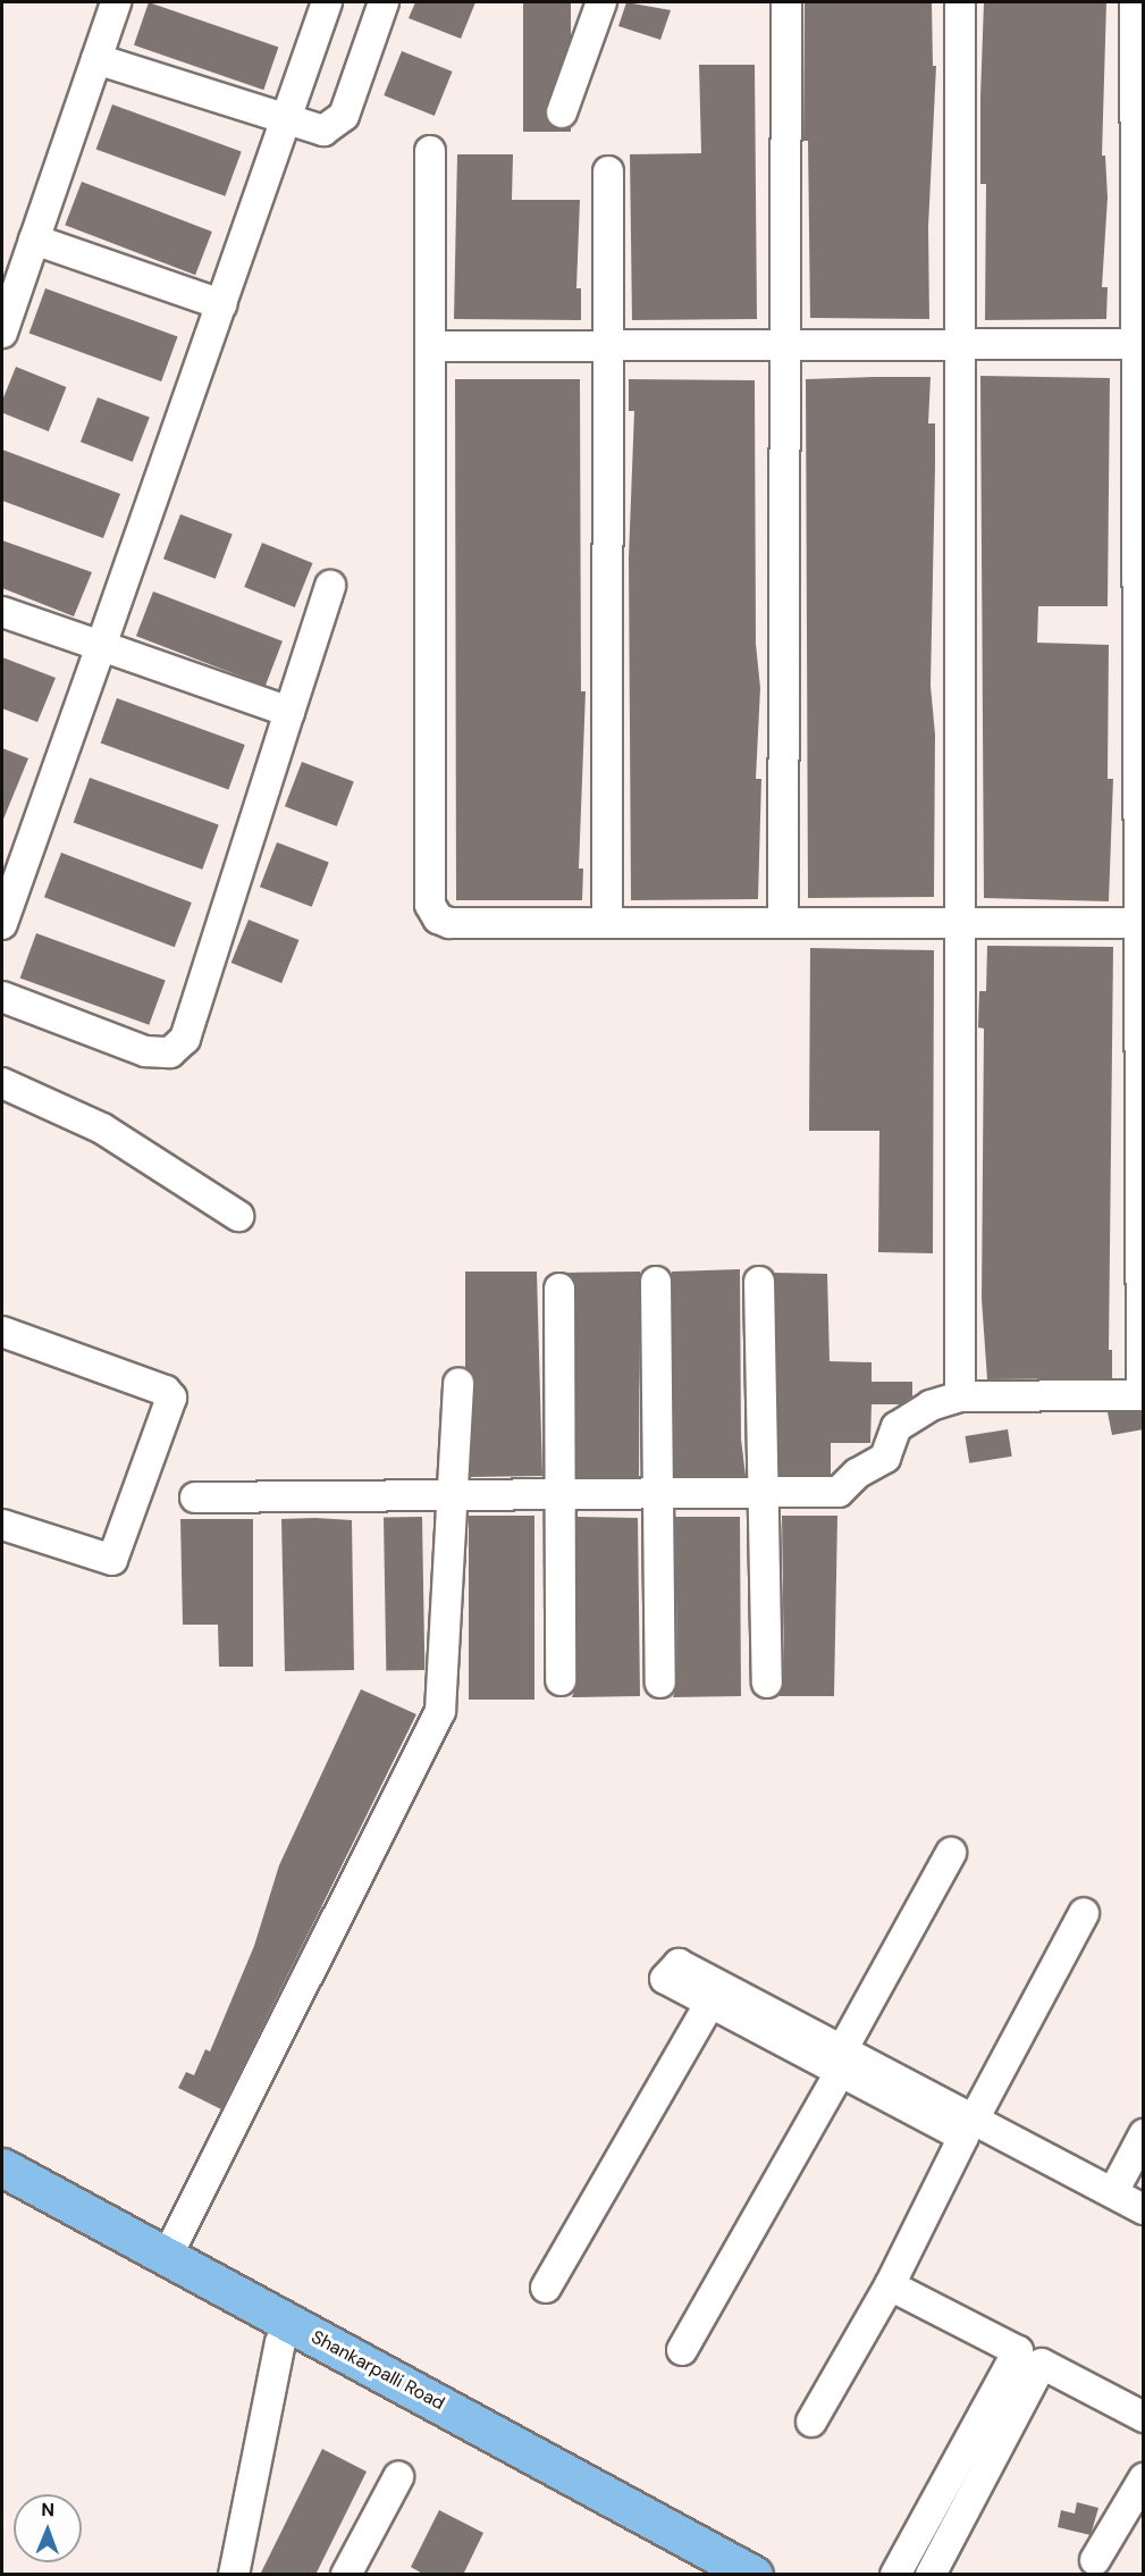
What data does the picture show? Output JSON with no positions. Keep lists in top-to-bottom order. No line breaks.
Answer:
{"streets":{"main road":["Shankarpalli Road"]},"north":"top"}
